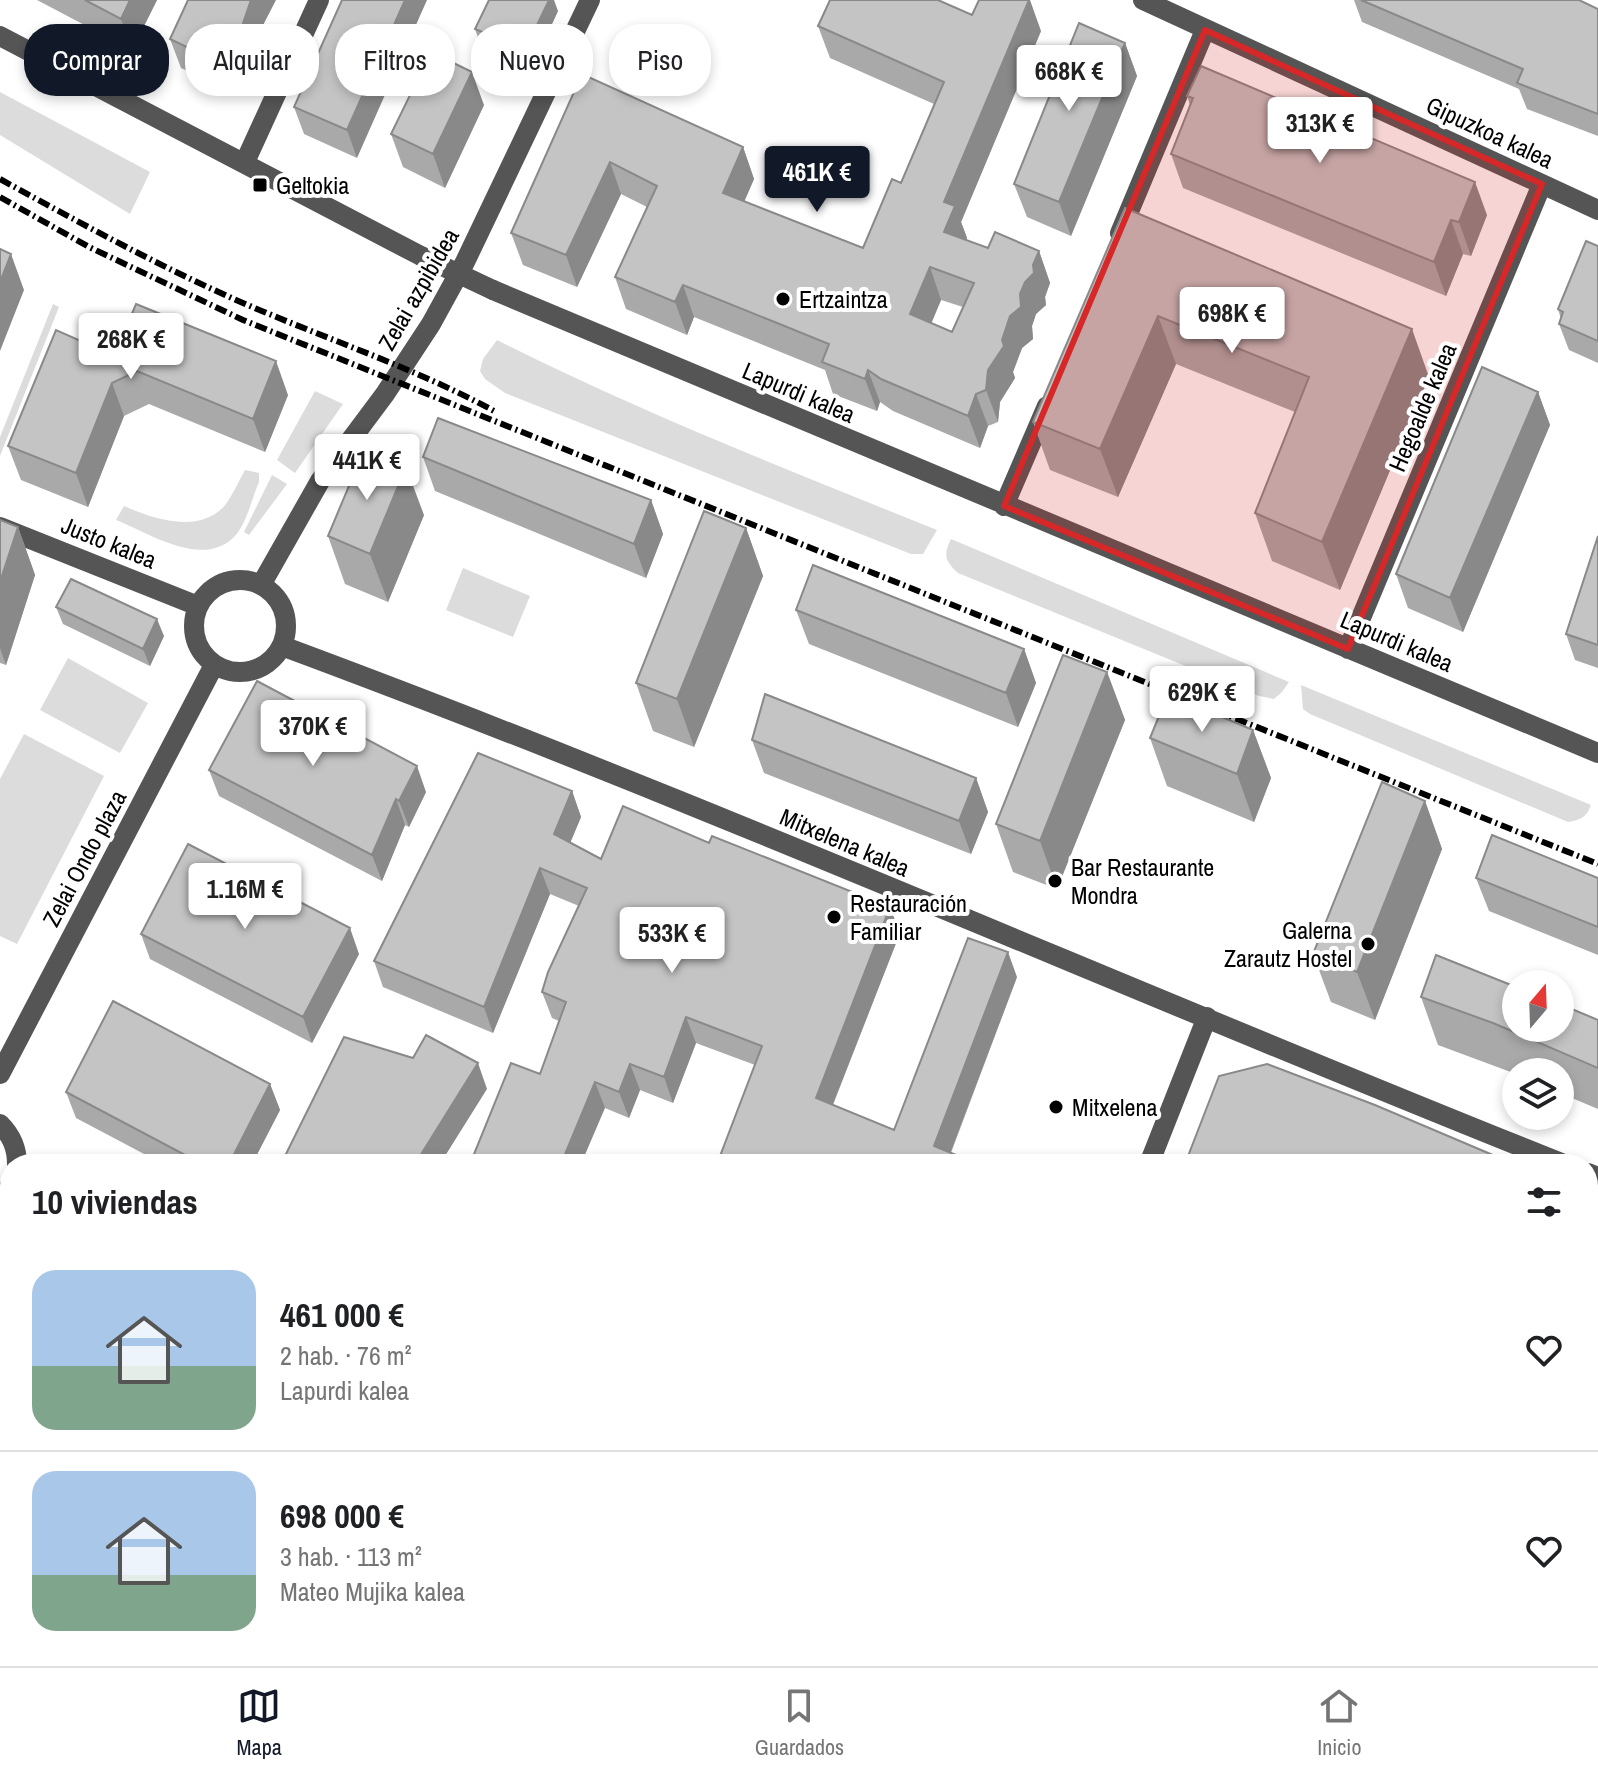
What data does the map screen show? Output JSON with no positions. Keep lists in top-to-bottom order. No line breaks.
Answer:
{"streets":{"street":["Gipuzkoa kalea","Zelai azpibidea","Lapurdi kalea","Hegoalde kalea","Justo kalea","Mitxelena kalea","Zelai Ondo plaza"]},"crossings":[["Gipuzkoa kalea","Hegoalde kalea"],["Zelai azpibidea","Justo kalea"],["Zelai azpibidea","Mitxelena kalea"],["Zelai azpibidea","Zelai Ondo plaza"],["Lapurdi kalea","Hegoalde kalea"],["Justo kalea","Mitxelena kalea"],["Justo kalea","Zelai Ondo plaza"],["Mitxelena kalea","Zelai Ondo plaza"]],"places":{"transit":["Geltokia"],"other":["Ertzaintza","Bar Restaurante Mondra","Restauración Familiar","Galerna Zarautz Hostel","Mitxelena"]},"north":"top","page":{"chip":["Comprar","Alquilar","Filtros","Nuevo","Piso"],"price":["668K €","313K €","461K €","698K €","268K €","441K €","629K €","370K €","1.16M €","533K €"],"heading":"10 viviendas","list":[{"name":"461 000 €","note":"2 hab. · 76 m² · Lapurdi kalea"},{"name":"698 000 €","note":"3 hab. · 113 m² · Mateo Mujika kalea"}],"tabs":["Mapa","Guardados","Inicio"]}}
